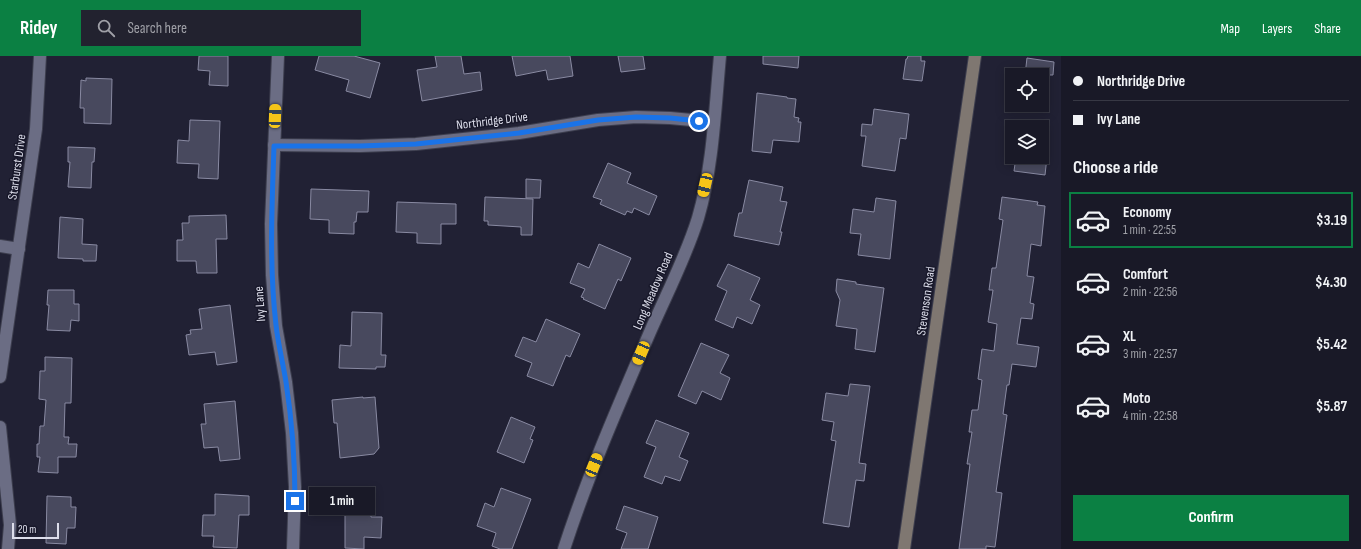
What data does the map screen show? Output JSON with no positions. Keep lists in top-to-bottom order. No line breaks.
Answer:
{"streets":{"main road":["Stevenson Road"],"street":["Northridge Drive","Starburst Drive","Long Meadow Road","Ivy Lane"]},"crossings":[["Northridge Drive","Long Meadow Road"],["Northridge Drive","Ivy Lane"]],"scale_bar":"20 m","page":{"header":"Ridey","search":"Search here","nav":["Map","Layers","Share"],"banner":["Northridge Drive","Ivy Lane"],"heading":"Choose a ride","list":[{"name":"Economy","note":"1 min · 22:55","value":"$3.19"},{"name":"Comfort","note":"2 min · 22:56","value":"$4.30"},{"name":"XL","note":"3 min · 22:57","value":"$5.42"},{"name":"Moto","note":"4 min · 22:58","value":"$5.87"}],"bubble":"1 min","buttons":"Confirm","scale":"20 m"}}
